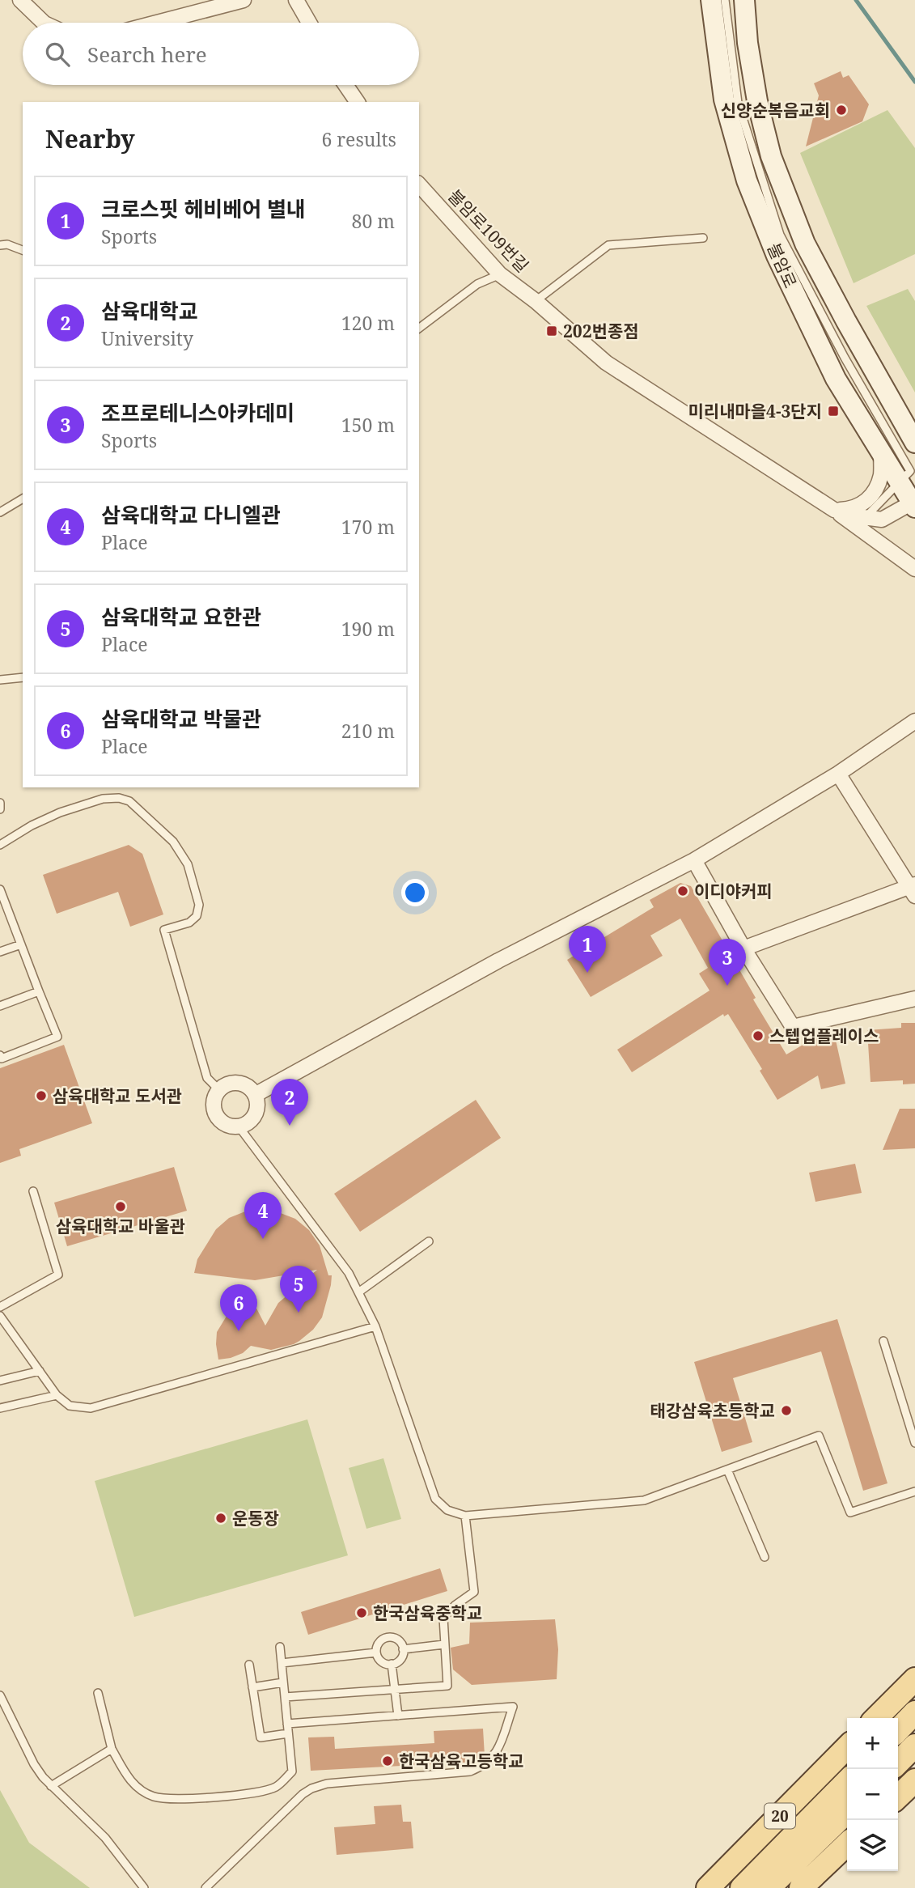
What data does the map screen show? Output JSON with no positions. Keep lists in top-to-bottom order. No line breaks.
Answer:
{"streets":{"main road":["20"],"street":["불암로109번길","불암로"]},"places":{"other":["신양순복음교회","이디야커피","스텝업플레이스","삼육대학교 도서관","삼육대학교 바울관","태강삼육초등학교","운동장","한국삼육중학교","한국삼육고등학교"],"transit":["202번종점","미리내마을4-3단지"]},"page":{"search":"Search here","heading":["Nearby","6 results"],"list":[{"mark":"1","name":"크로스핏 헤비베어 별내","note":"Sports","value":"80 m"},{"mark":"2","name":"삼육대학교","note":"University","value":"120 m"},{"mark":"3","name":"조프로테니스아카데미","note":"Sports","value":"150 m"},{"mark":"4","name":"삼육대학교 다니엘관","note":"Place","value":"170 m"},{"mark":"5","name":"삼육대학교 요한관","note":"Place","value":"190 m"},{"mark":"6","name":"삼육대학교 박물관","note":"Place","value":"210 m"}],"pins":["1","3","2","4","5","6"],"map_buttons":["+","−"]}}
